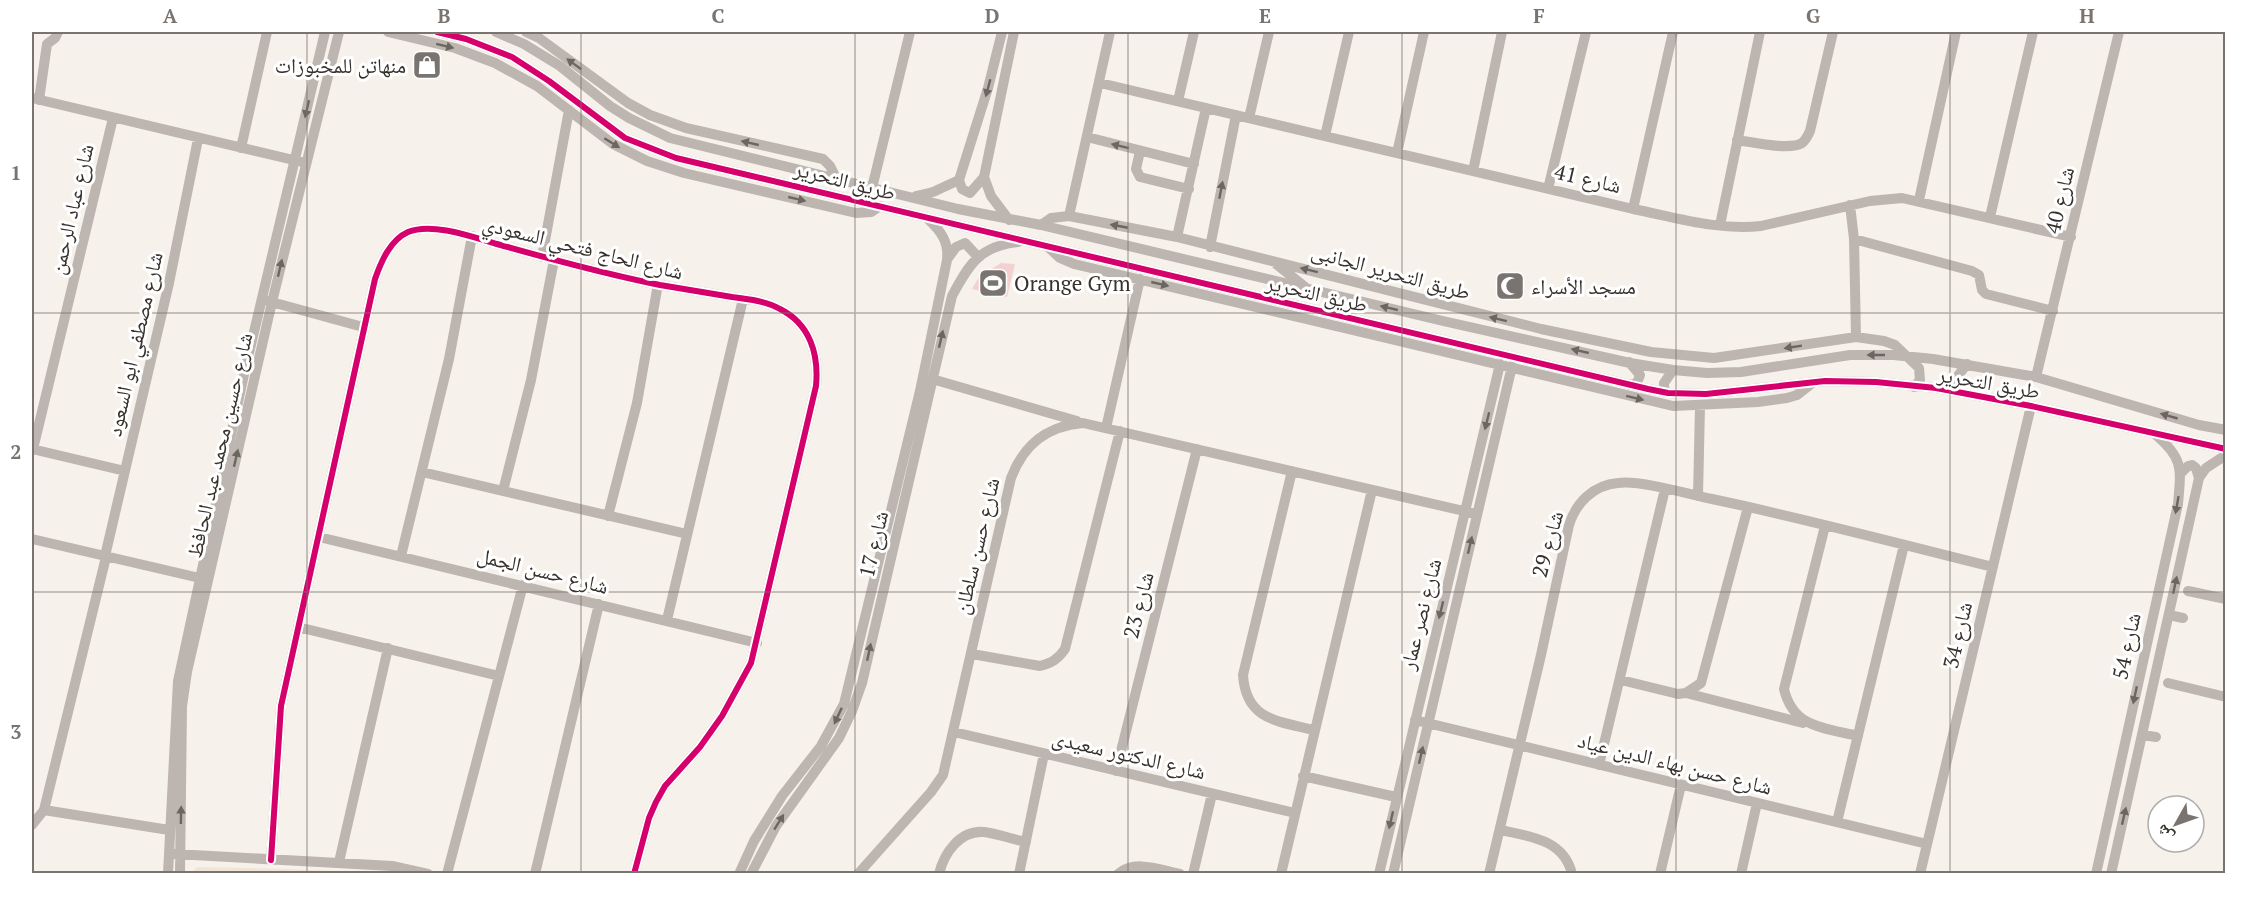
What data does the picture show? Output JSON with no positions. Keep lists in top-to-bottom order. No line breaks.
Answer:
{"streets":{"street":["شارع 41","طريق التحرير","شارع 40","شارع عباد الرحمن","شارع الحاج فتحي السعودي","طريق التحرير الجانبى","شارع مصطفي ابو السعود","شارع حسين محمد عبد الحافظ","شارع 17","شارع 29","شارع حسن سلطان","شارع حسن الجمل","شارع 23","شارع نصر عمار","شارع 34","شارع 54","شارع الدكتور سعيدى","شارع حسن بهاء الدين عياد"]},"crossings":[["شارع 41","شارع 40"],["طريق التحرير","شارع 40"],["طريق التحرير","طريق التحرير الجانبى"],["طريق التحرير","شارع 17"],["طريق التحرير","شارع 34"],["شارع الحاج فتحي السعودي","شارع حسن الجمل"],["شارع 29","شارع 34"],["شارع 29","شارع حسن بهاء الدين عياد"],["شارع حسن سلطان","شارع 23"],["شارع حسن سلطان","شارع نصر عمار"],["شارع حسن سلطان","شارع الدكتور سعيدى"],["شارع 23","شارع الدكتور سعيدى"],["شارع نصر عمار","شارع حسن بهاء الدين عياد"],["شارع 34","شارع حسن بهاء الدين عياد"]],"places":{"shop":["منهاتن للمخبوزات"],"sports":["Orange Gym"],"mosque":["مسجد الأسراء"]},"north":"bottom left","grid":{"columns":["A","B","C","D","E","F","G","H"],"rows":["1","2","3"]}}
